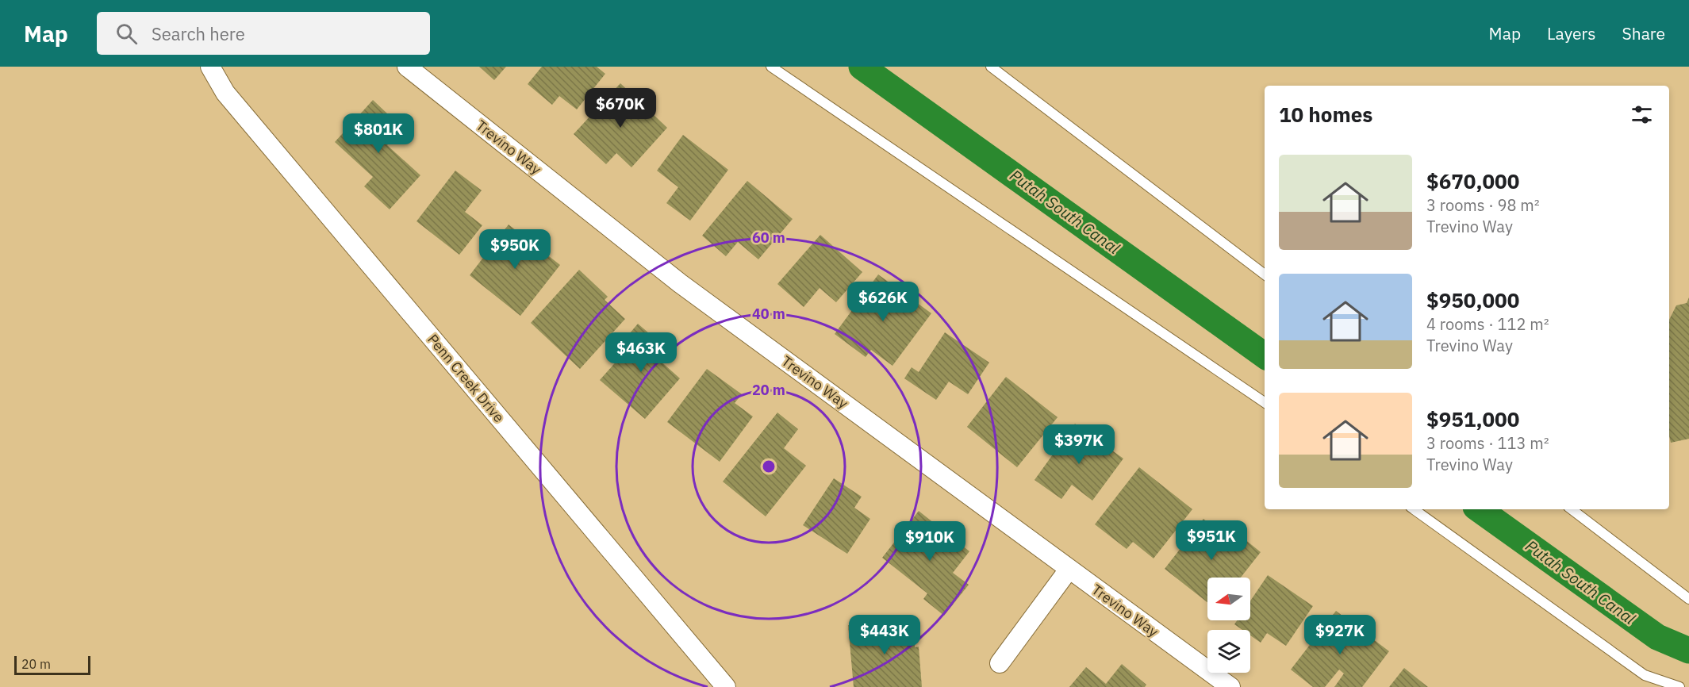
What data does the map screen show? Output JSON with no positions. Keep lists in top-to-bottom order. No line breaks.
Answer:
{"streets":{"street":["Trevino Way","Penn Creek Drive"]},"water":["Putah South Canal"],"scale_bar":"20 m","north":"left","page":{"header":"Map","search":"Search here","nav":["Map","Layers","Share"],"heading":"10 homes","price":["$670K","$801K","$950K","$626K","$463K","$397K","$951K","$910K","$443K","$927K"],"list":[{"name":"$670,000","note":"3 rooms · 98 m² · Trevino Way"},{"name":"$950,000","note":"4 rooms · 112 m² · Trevino Way"},{"name":"$951,000","note":"3 rooms · 113 m² · Trevino Way"}],"scale":"20 m"},"rings":["60 m","40 m","20 m"]}
